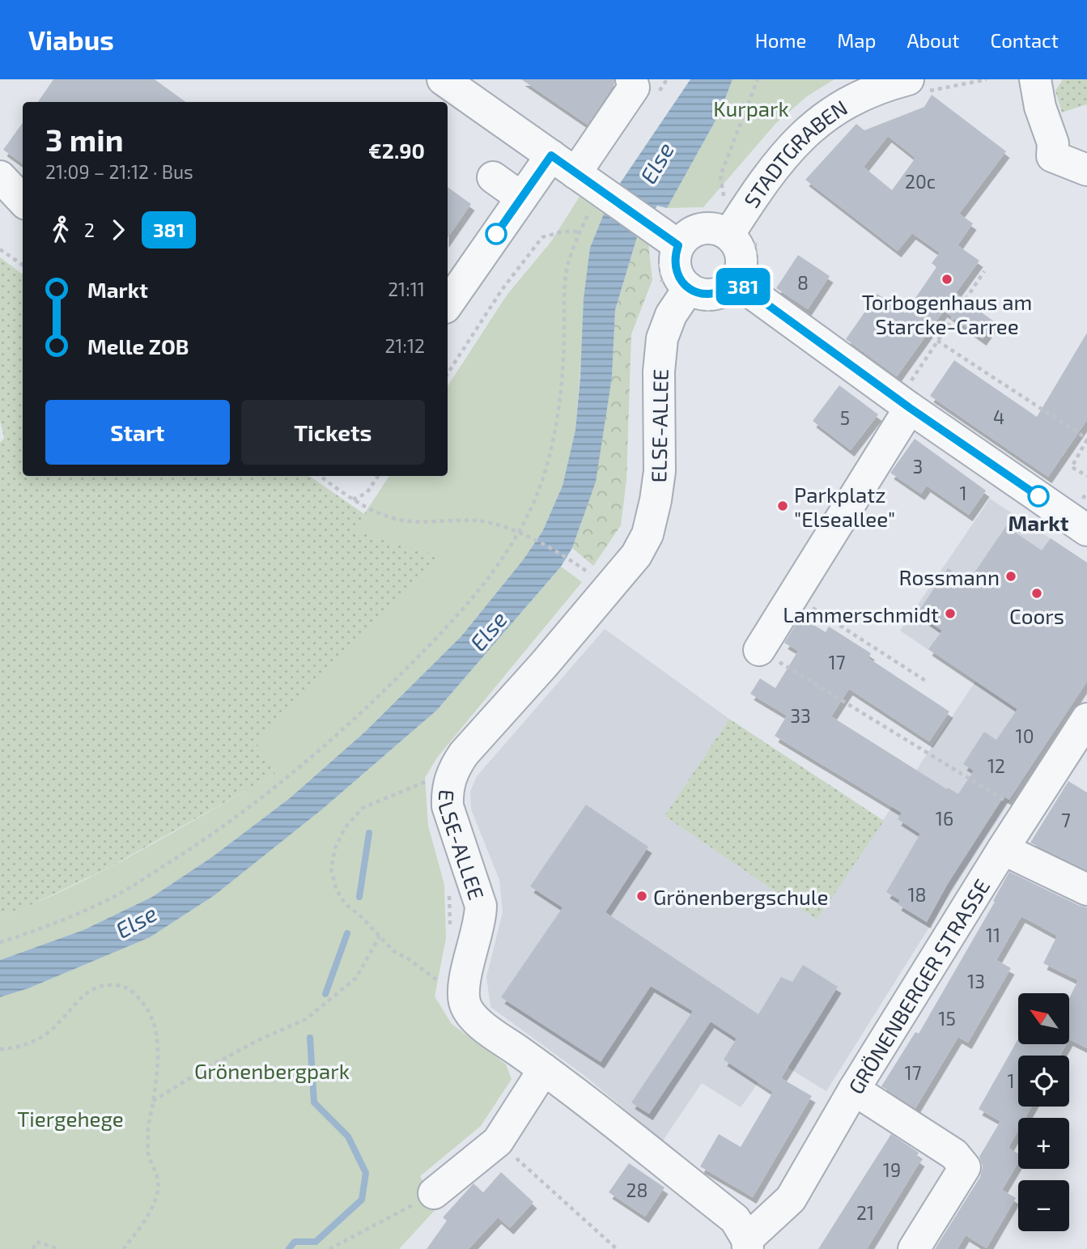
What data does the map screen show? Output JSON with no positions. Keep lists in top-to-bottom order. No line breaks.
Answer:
{"streets":{"street":["STADTGRABEN","ELSE-ALLEE","GRÖNENBERGER STRASSE"]},"crossings":[["ELSE-ALLEE","GRÖNENBERGER STRASSE"]],"water":["Else"],"parks":["Kurpark","Grönenbergpark","Tiergehege"],"places":["Torbogenhaus am Starcke-Carree","Markt","Parkplatz \"Elseallee\"","Rossmann","Coors","Lammerschmidt","Grönenbergschule"],"lines":["bus line 381"],"house_numbers":["20c","8","4","5","3","1","17","33","10","12","16","7","18","11","13","15","17","1","19","28","21"],"north":"top left","page":{"header":"Viabus","nav":["Home","Map","About","Contact"],"on_map":"381","heading":["3 min","21:09 – 21:12 · Bus","€2.90"],"legs":["2","381"],"list":[{"name":"Markt","value":"21:11"},{"name":"Melle ZOB","value":"21:12"}],"buttons":["Start","Tickets"],"map_buttons":["+","−"]}}
